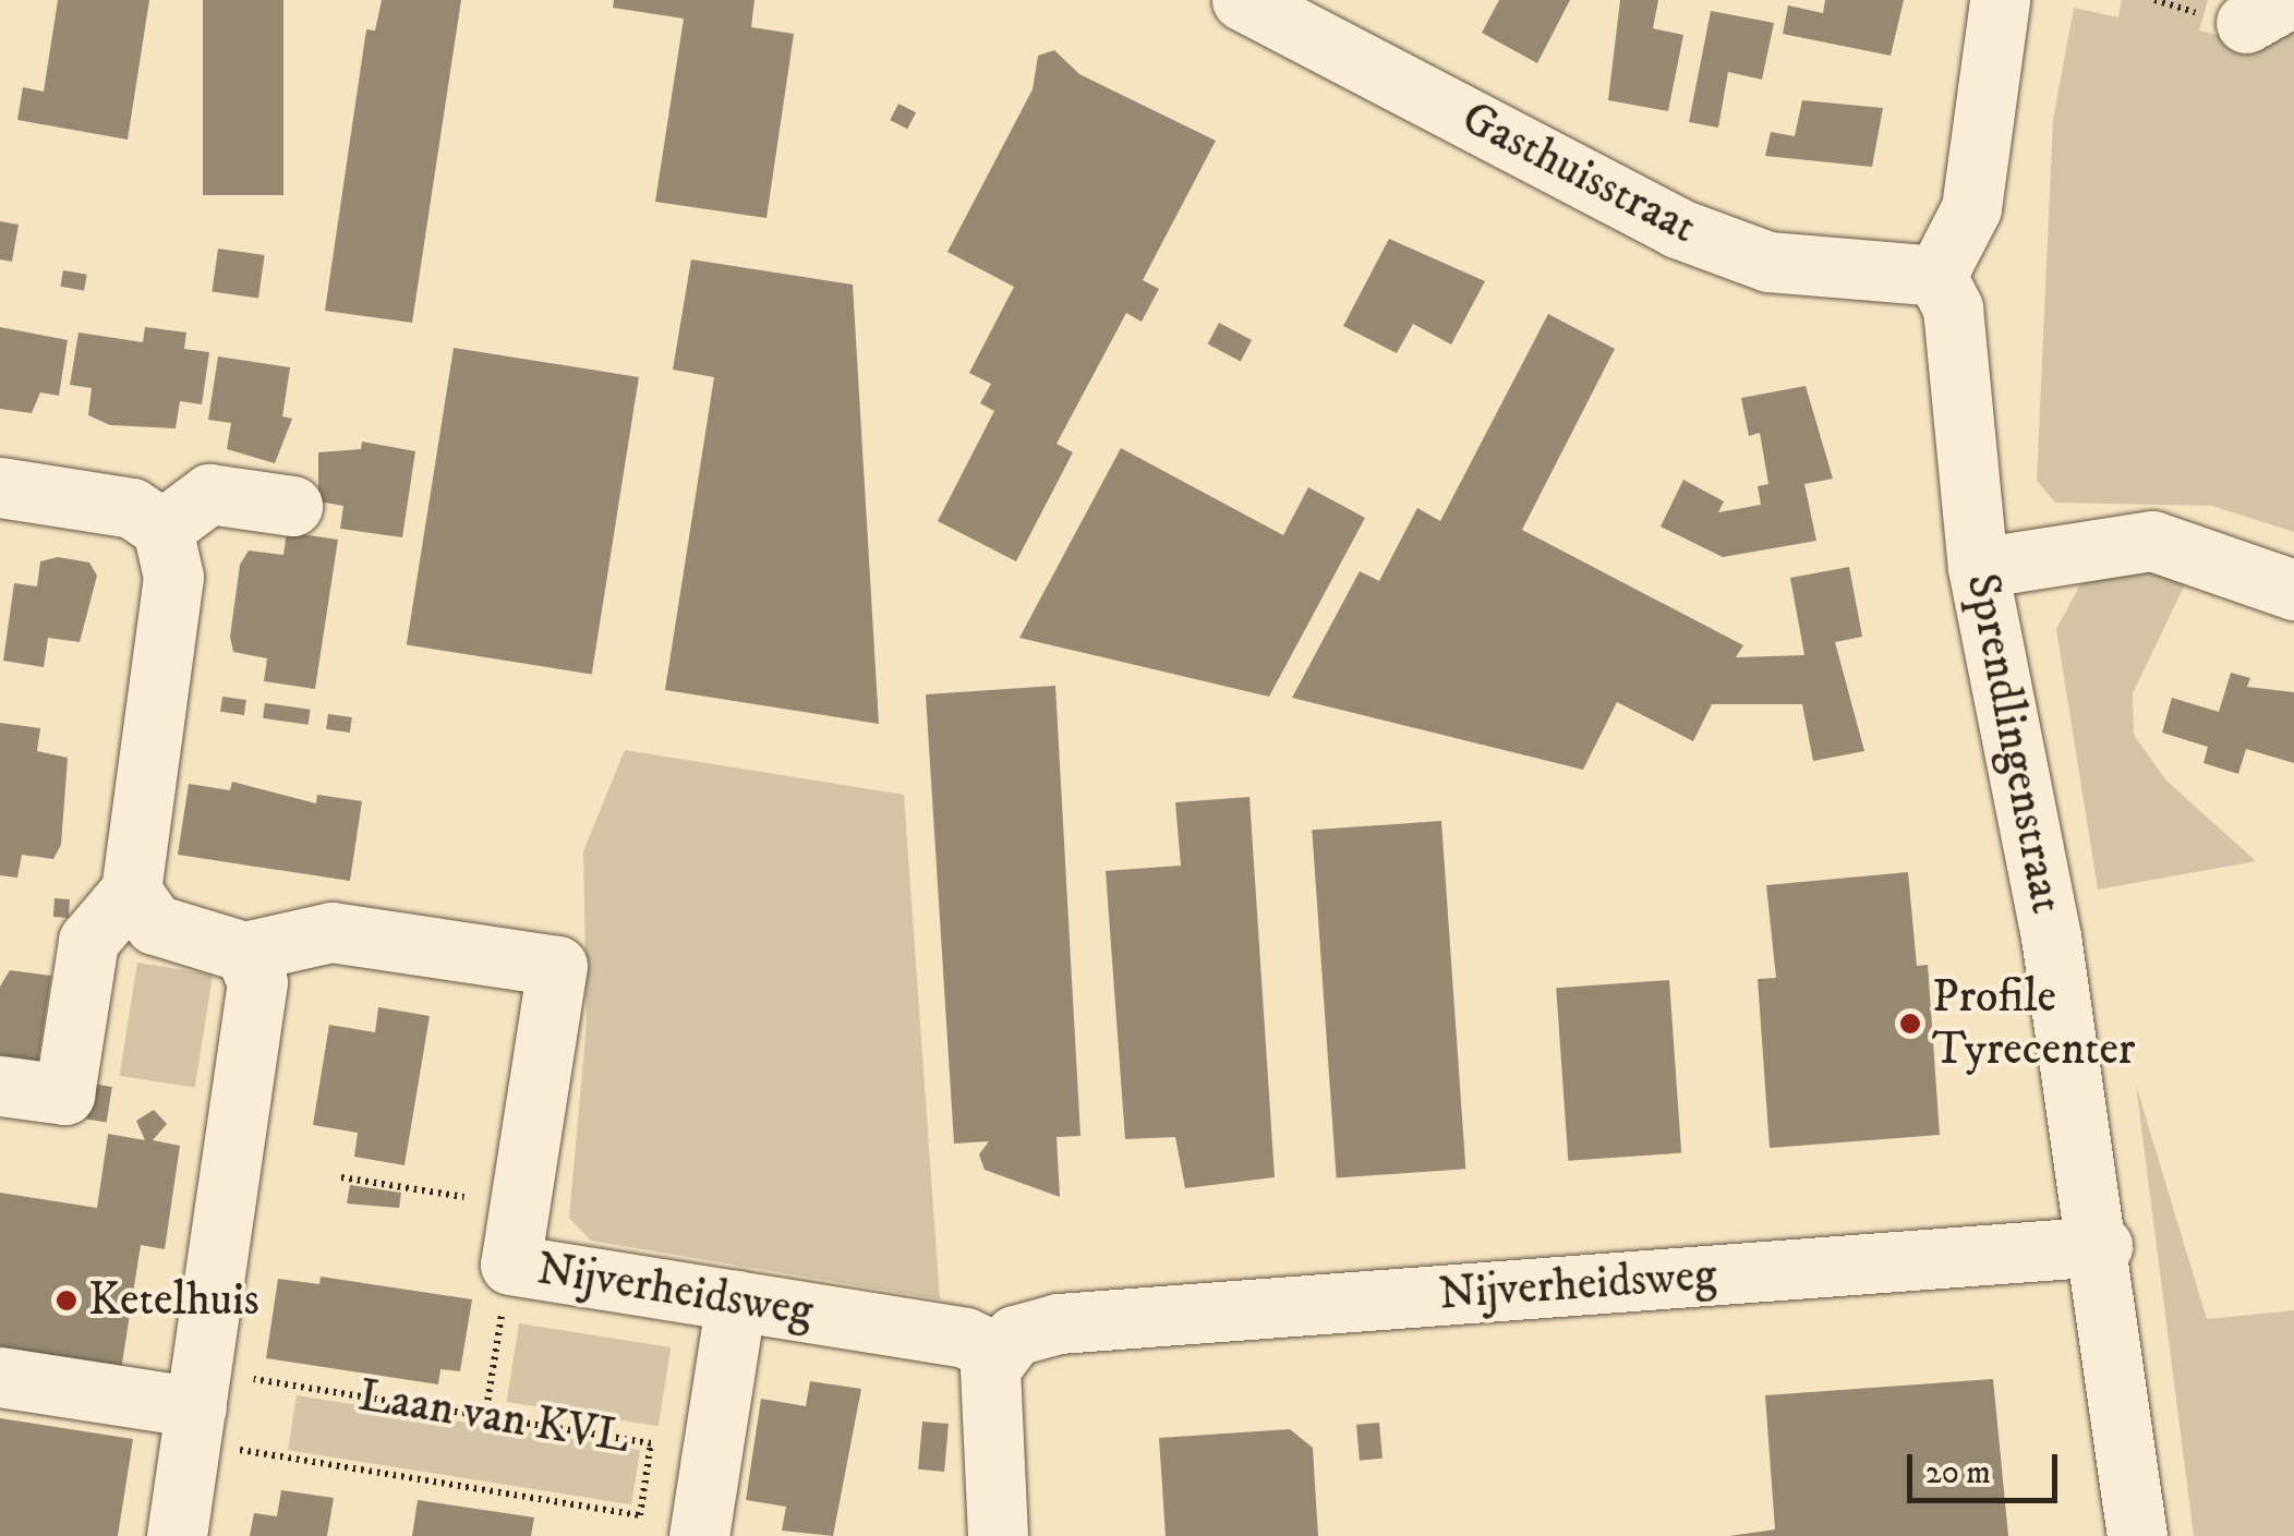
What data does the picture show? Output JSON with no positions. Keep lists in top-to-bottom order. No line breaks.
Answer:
{"streets":{"street":["Gasthuisstraat","Sprendlingenstraat","Nijverheidsweg"],"path":["Laan van KVL"]},"crossings":[["Gasthuisstraat","Sprendlingenstraat"],["Sprendlingenstraat","Nijverheidsweg"]],"places":["Profile Tyrecenter","Ketelhuis"],"scale_bar":"20 m"}
